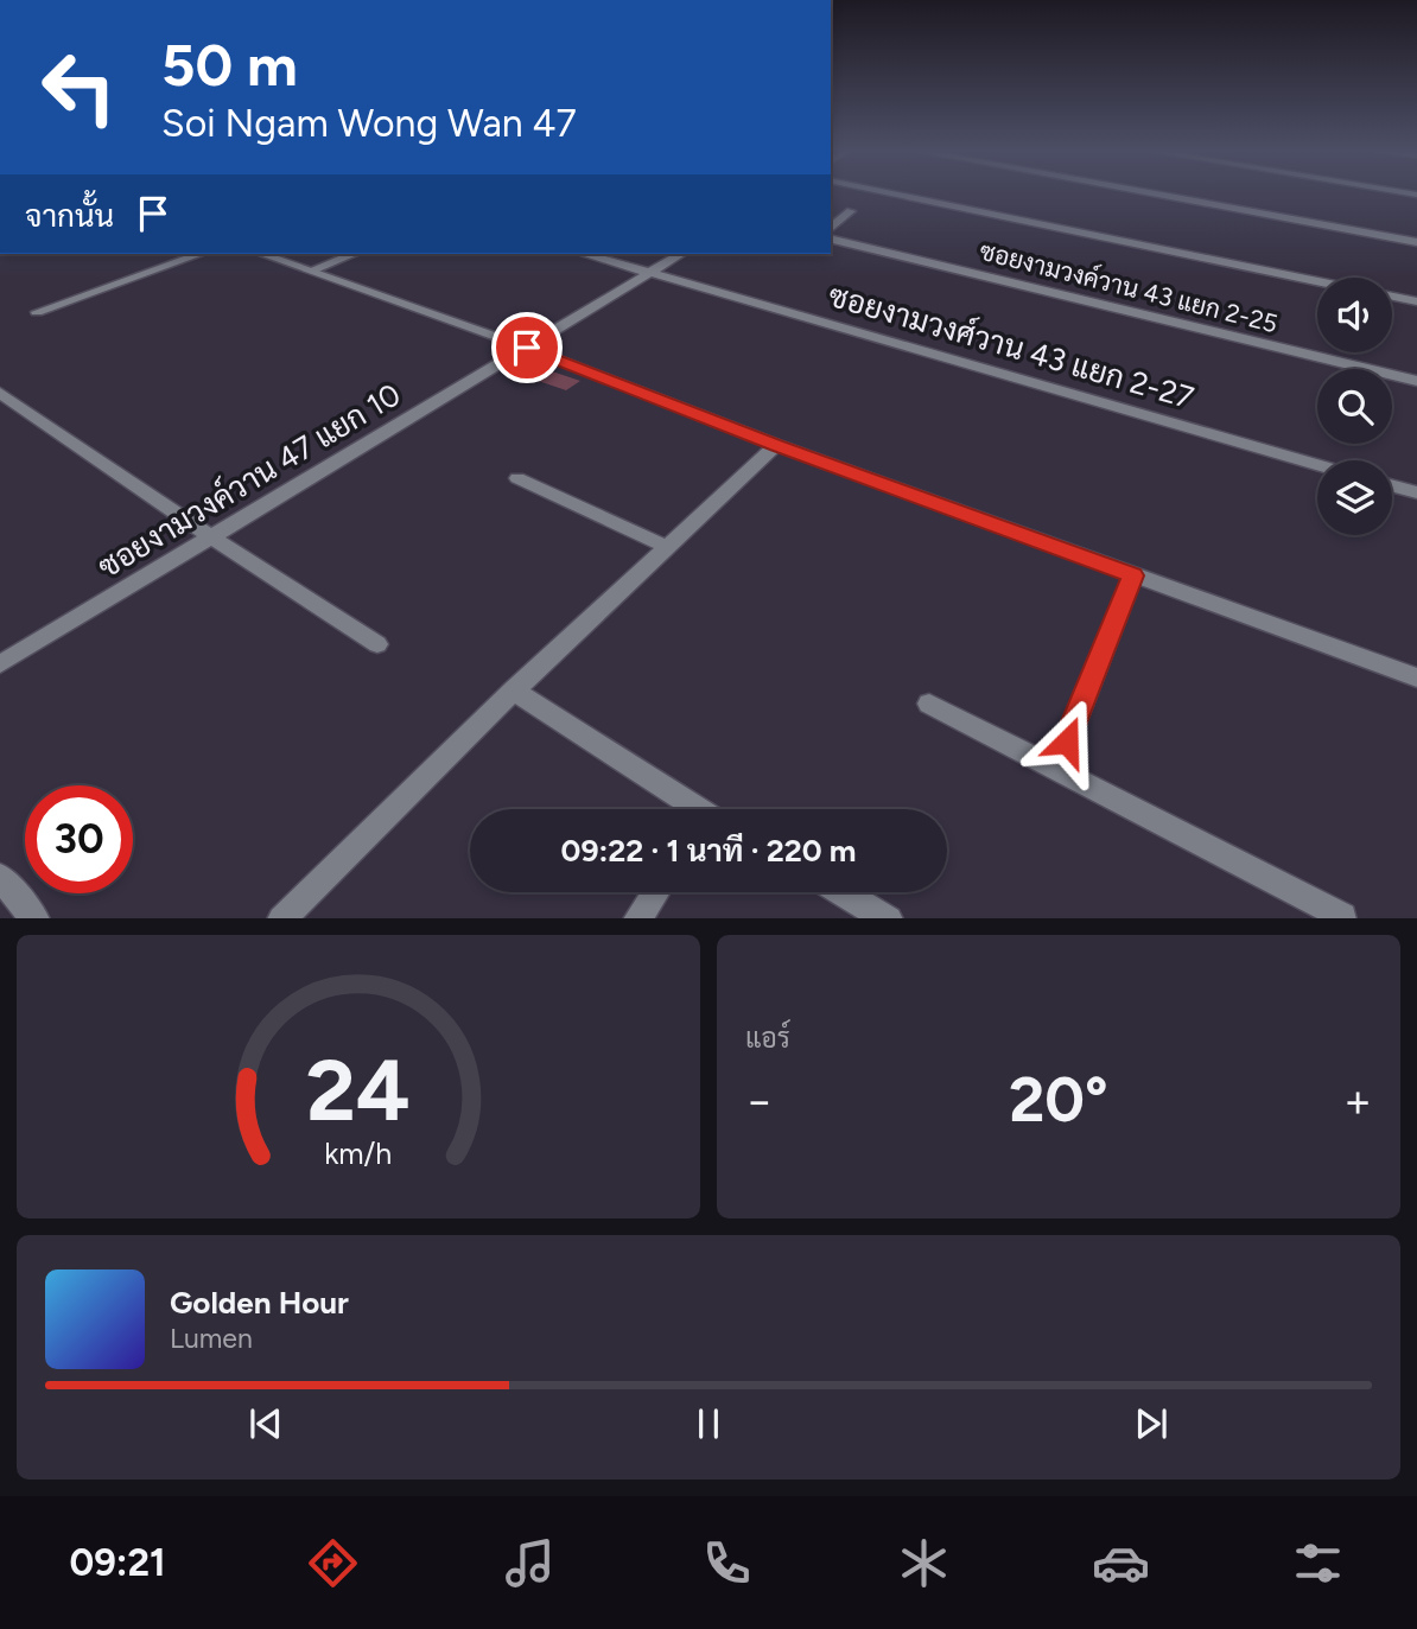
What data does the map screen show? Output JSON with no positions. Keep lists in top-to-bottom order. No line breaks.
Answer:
{"streets":{"street":["ซอยงามวงค์วาน 43 แยก 2-25","ซอยงามวงศ์วาน 43 แยก 2-27","ซอยงามวงค์วาน 47 แยก 10"]},"crossings":[["ซอยงามวงศ์วาน 43 แยก 2-27","ซอยงามวงค์วาน 47 แยก 10"]],"page":{"turn":["50 m","Soi Ngam Wong Wan 47"],"then":"จากนั้น","limit":"30","trip":"09:22 · 1 นาที · 220 m","tile":"แอร์","heat":["−","20°","+"],"song":["Golden Hour","Lumen"],"tabs":"09:21","gauge":["24","km/h"]}}
